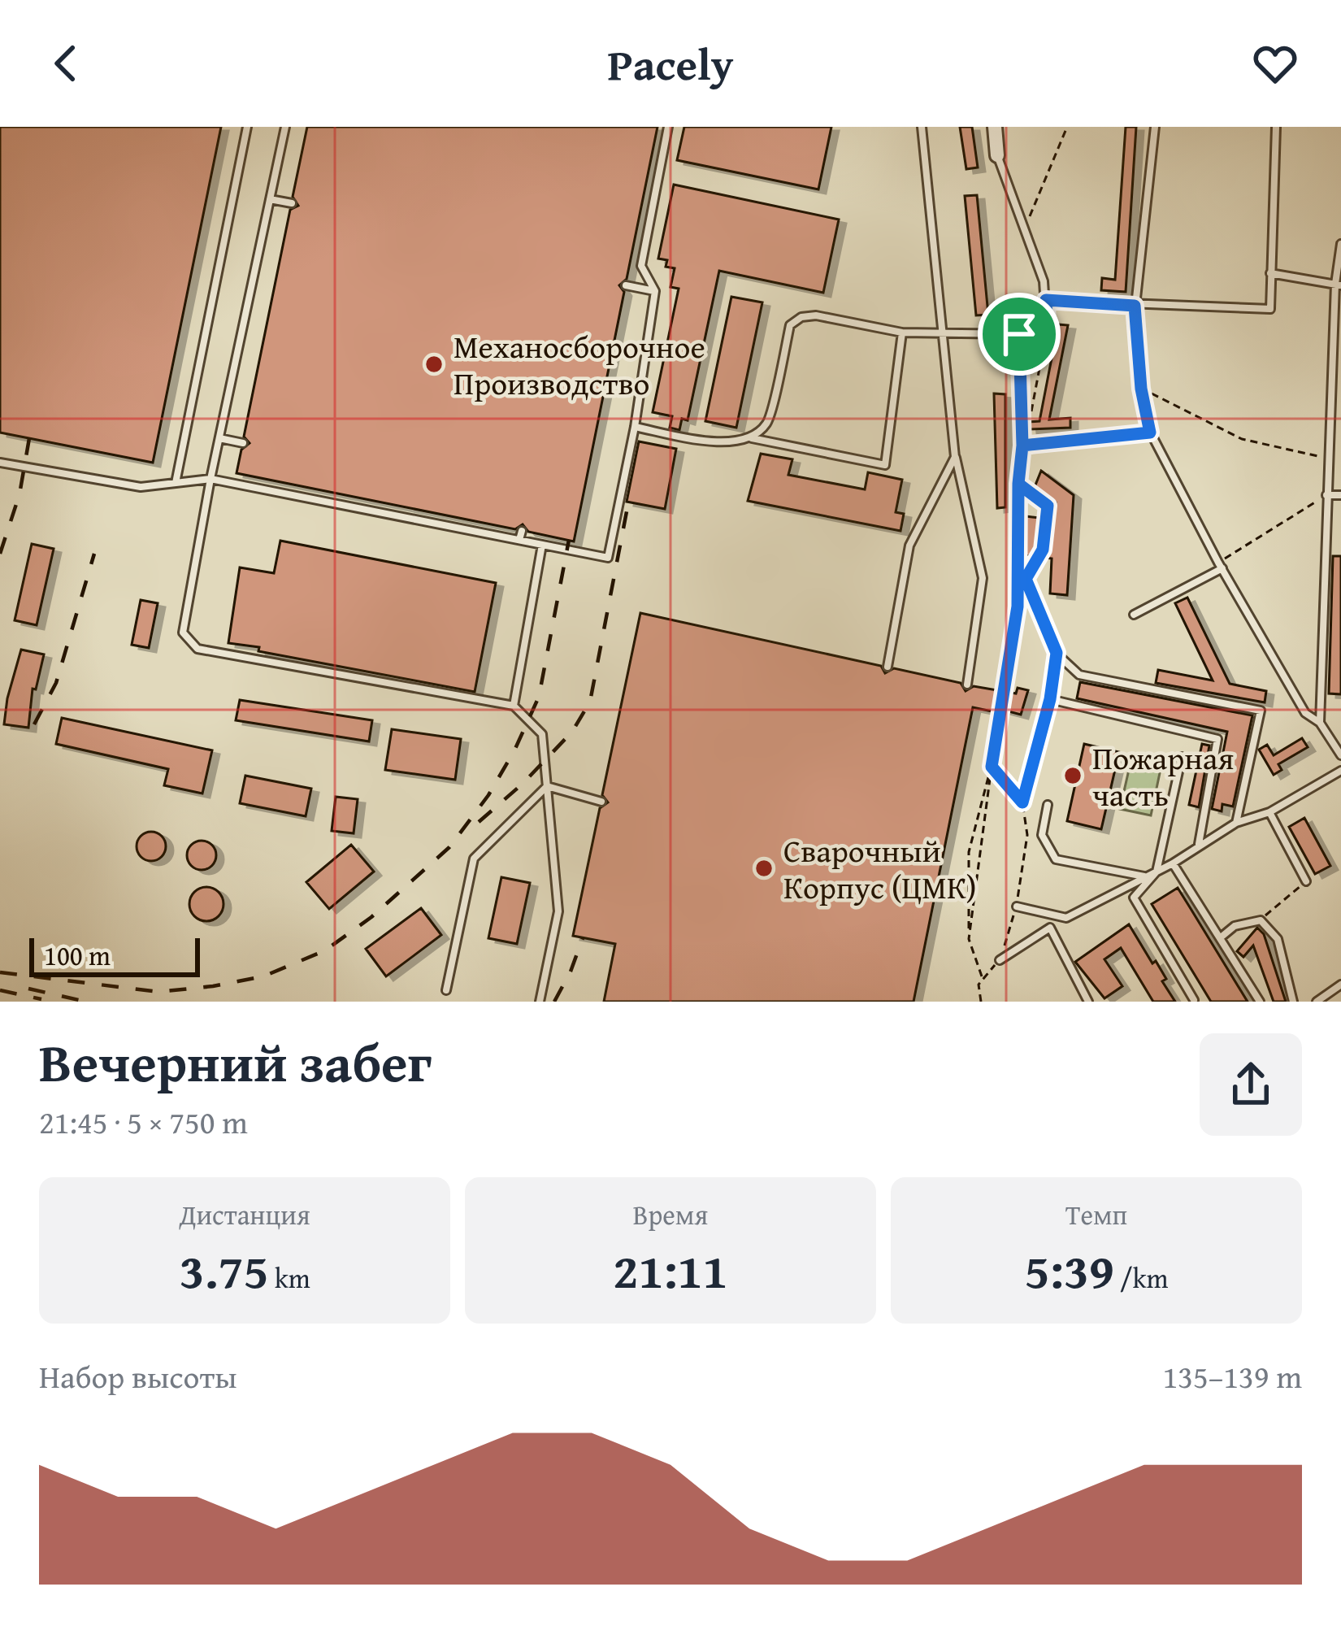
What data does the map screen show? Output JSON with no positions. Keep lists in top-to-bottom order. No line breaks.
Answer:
{"places":["Механосборочное Производство","Пожарная часть","Сварочный Корпус (ЦМК)"],"scale_bar":"100 m","page":{"header":"Pacely","scale":"100 m","heading":["Вечерний забег","21:45 · 5 × 750 m"],"stats":[["Дистанция","3.75 km"],["Время","21:11"],["Темп","5:39 /km"]],"chart":["Набор высоты","135–139 m"]}}
